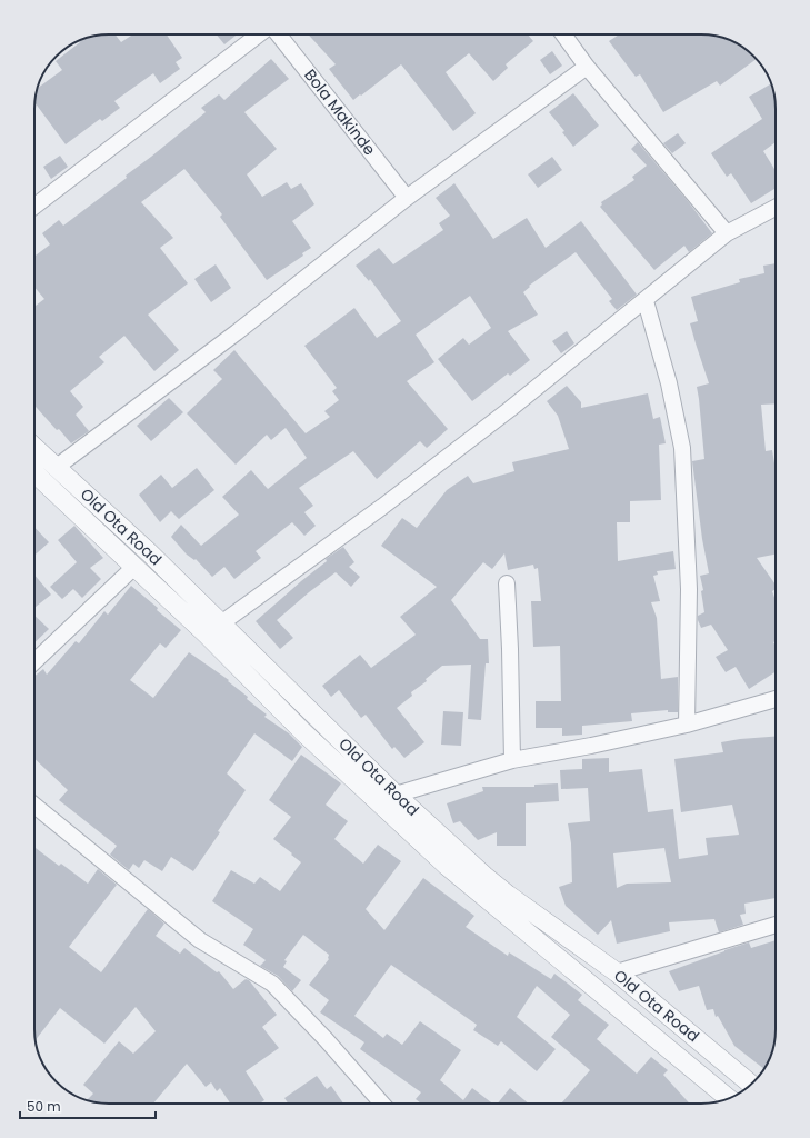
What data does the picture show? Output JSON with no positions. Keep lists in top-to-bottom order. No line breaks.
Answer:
{"streets":{"street":["Bola Makinde","Old Ota Road"]},"scale_bar":"50 m"}
